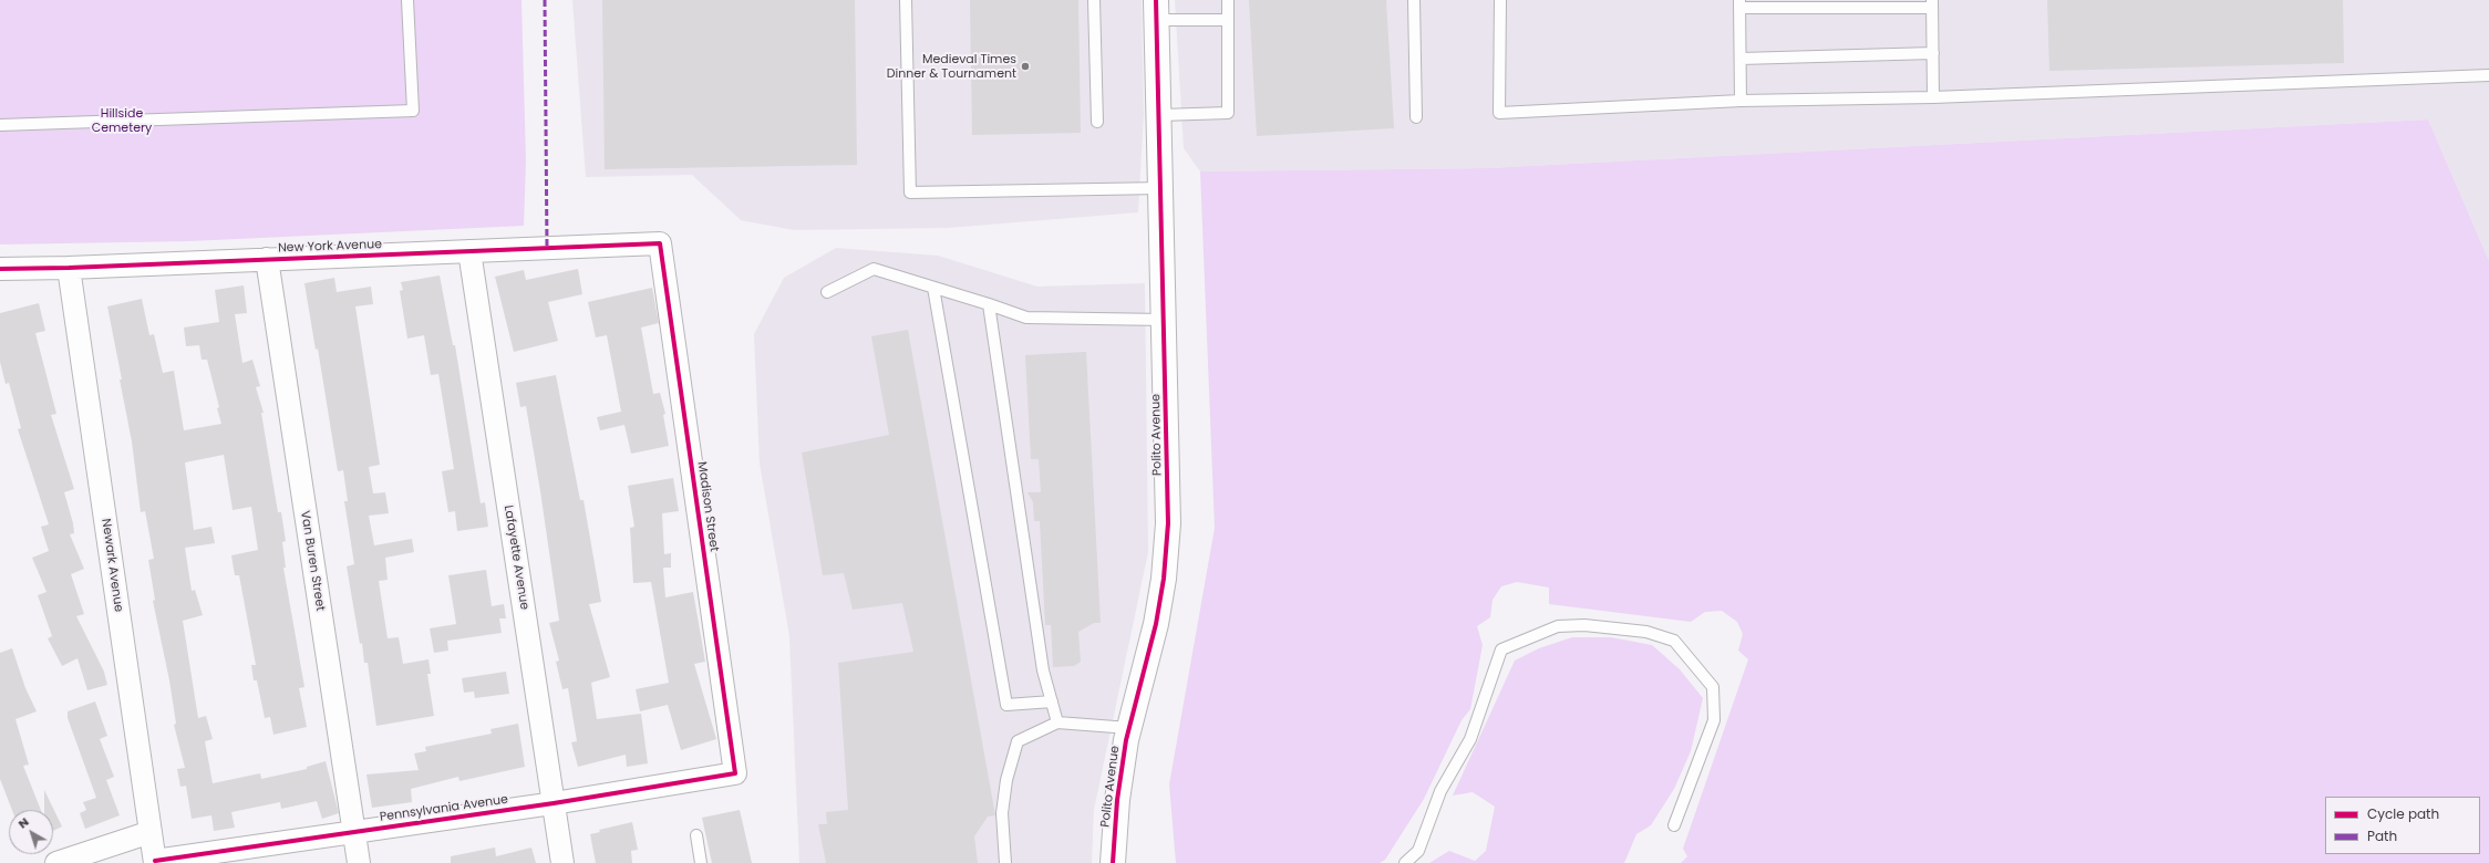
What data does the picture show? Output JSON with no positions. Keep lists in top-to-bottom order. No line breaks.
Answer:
{"streets":{"street":["New York Avenue","Polito Avenue","Madison Street","Lafayette Avenue","Van Buren Street","Newark Avenue","Pennsylvania Avenue"]},"crossings":[["New York Avenue","Madison Street"],["New York Avenue","Lafayette Avenue"],["New York Avenue","Van Buren Street"],["New York Avenue","Newark Avenue"],["Madison Street","Pennsylvania Avenue"],["Lafayette Avenue","Pennsylvania Avenue"],["Van Buren Street","Pennsylvania Avenue"],["Newark Avenue","Pennsylvania Avenue"]],"parks":["Hillside Cemetery"],"places":["Medieval Times Dinner & Tournament"],"legend":["Cycle path","Path"],"north":"top left"}
